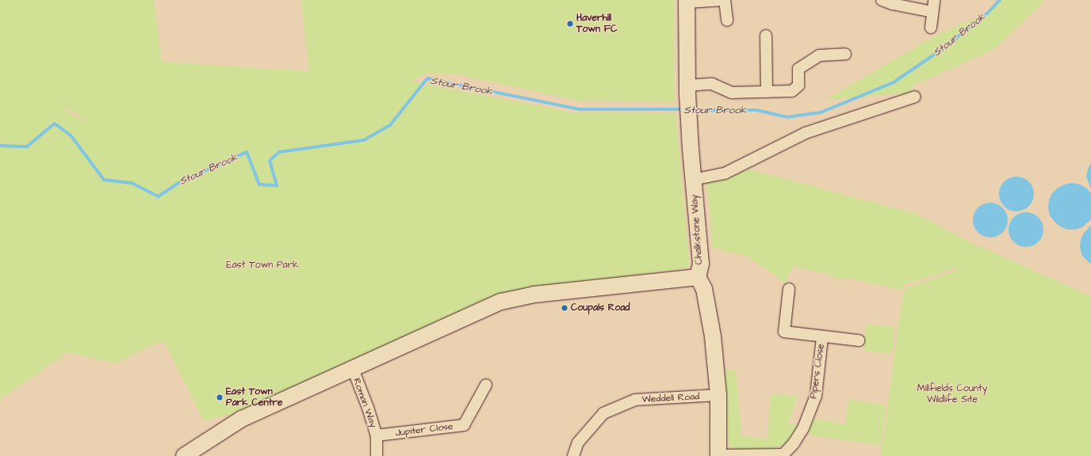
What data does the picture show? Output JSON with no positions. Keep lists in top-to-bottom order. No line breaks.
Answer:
{"streets":{"street":["Chalkstone Way","Pipers Close","Weddell Road","Roman Way","Jupiter Close"]},"crossings":[["Chalkstone Way","Pipers Close"],["Chalkstone Way","Weddell Road"],["Roman Way","Jupiter Close"]],"water":["Stour Brook"],"parks":["East Town Park","Millfields County Wildlife Site"],"places":["Haverhill Town FC","Coupals Road","East Town Park Centre"]}
